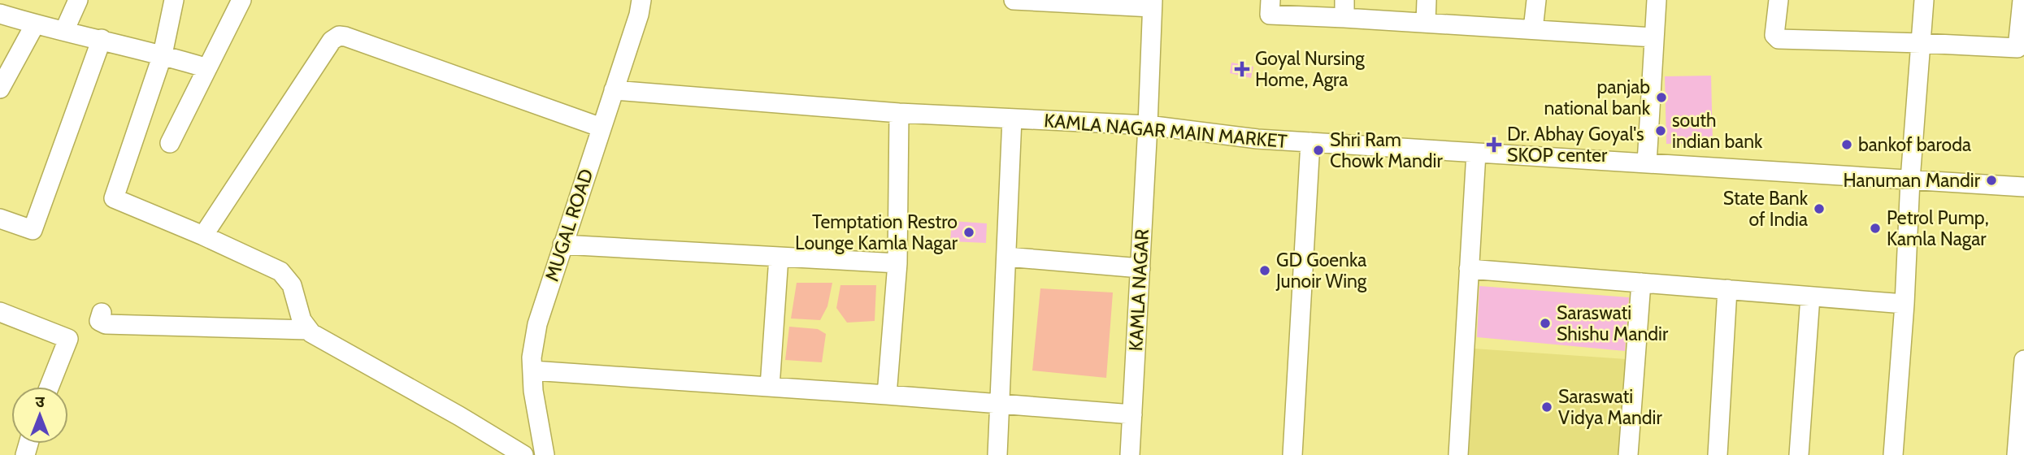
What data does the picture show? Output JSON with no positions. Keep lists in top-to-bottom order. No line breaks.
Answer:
{"streets":{"street":["KAMLA NAGAR MAIN MARKET","MUGAL ROAD","KAMLA NAGAR"]},"crossings":[["KAMLA NAGAR MAIN MARKET","MUGAL ROAD"],["KAMLA NAGAR MAIN MARKET","KAMLA NAGAR"]],"places":{"health":["Goyal Nursing Home, Agra","Dr. Abhay Goyal's SKOP center"],"other":["panjab national bank","south indian bank","bankof baroda","Shri Ram Chowk Mandir","Hanuman Mandir","State Bank of India","Petrol Pump, Kamla Nagar","Temptation Restro Lounge Kamla Nagar","GD Goenka Junoir Wing","Saraswati Shishu Mandir","Saraswati Vidya Mandir"]},"north":"top"}
